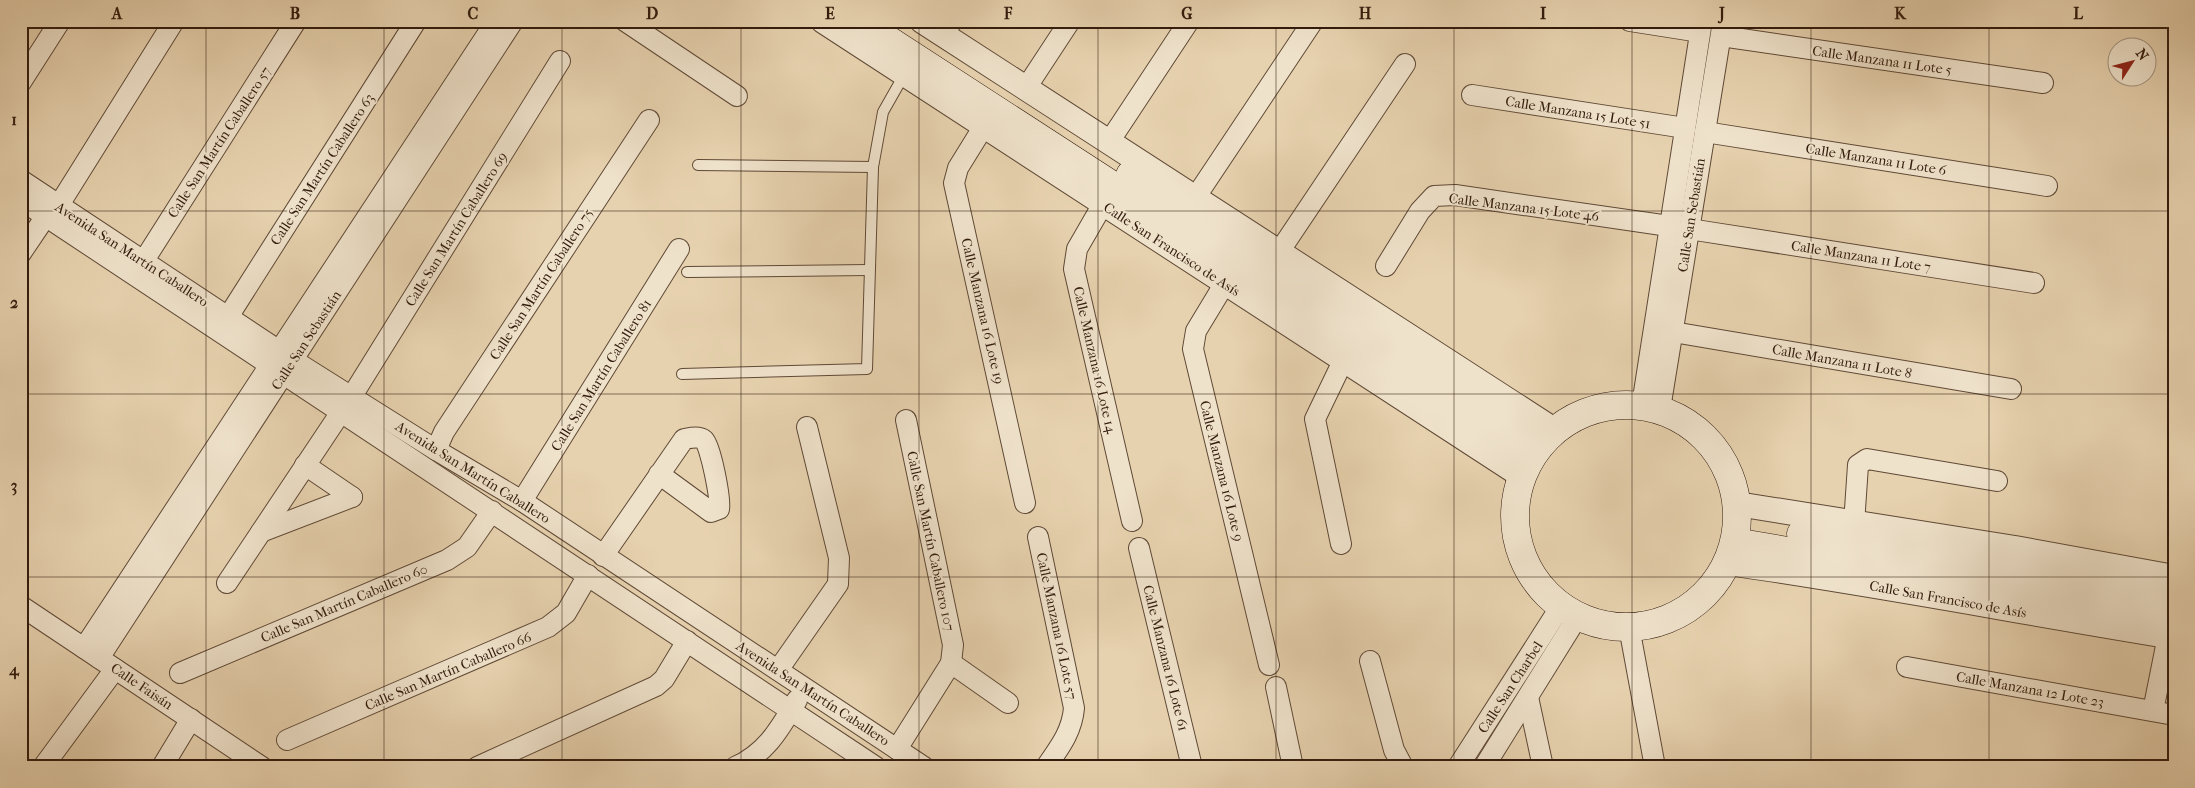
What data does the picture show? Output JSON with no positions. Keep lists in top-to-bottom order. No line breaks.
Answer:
{"streets":{"main road":["Calle San Francisco de Asís"],"street":["Calle Manzana 11 Lote 5","Calle Manzana 15 Lote 51","Calle San Martín Caballero 57","Calle Manzana 11 Lote 6","Calle San Martín Caballero 63","Calle Manzana 15 Lote 46","Calle San Sebastián","Calle San Martín Caballero 69","Avenida San Martín Caballero","Calle Manzana 11 Lote 7","Calle San Martín Caballero 75","Calle Manzana 16 Lote 19","Calle Manzana 16 Lote 14","Calle Manzana 11 Lote 8","Calle San Martín Caballero 81","Calle Manzana 16 Lote 9","Calle San Martín Caballero 107","Calle San Martín Caballero 60","Calle Manzana 16 Lote 57","Calle Manzana 16 Lote 61","Calle San Martín Caballero 66","Calle Faisán","Calle San Charbel","Calle Manzana 12 Lote 23"]},"crossings":[["Calle Manzana 11 Lote 5","Calle San Sebastián"],["Calle Manzana 15 Lote 51","Calle San Sebastián"],["Calle San Martín Caballero 57","Avenida San Martín Caballero"],["Calle Manzana 11 Lote 6","Calle San Sebastián"],["Calle San Martín Caballero 63","Avenida San Martín Caballero"],["Calle Manzana 15 Lote 46","Calle San Sebastián"],["Calle San Sebastián","Avenida San Martín Caballero"],["Calle San Sebastián","Calle Manzana 11 Lote 7"],["Calle San Sebastián","Calle Manzana 11 Lote 8"],["Calle San Sebastián","Calle Faisán"],["Calle San Martín Caballero 69","Avenida San Martín Caballero"],["Calle San Francisco de Asís","Calle Manzana 16 Lote 19"],["Calle San Francisco de Asís","Calle Manzana 16 Lote 14"],["Calle San Francisco de Asís","Calle Manzana 16 Lote 9"],["Calle San Francisco de Asís","Calle Manzana 12 Lote 23"],["Avenida San Martín Caballero","Calle San Martín Caballero 75"],["Avenida San Martín Caballero","Calle San Martín Caballero 81"],["Avenida San Martín Caballero","Calle San Martín Caballero 60"],["Avenida San Martín Caballero","Calle San Martín Caballero 66"]],"north":"top right","grid":{"columns":["A","B","C","D","E","F","G","H","I","J","K","L"],"rows":["1","2","3","4"]}}
